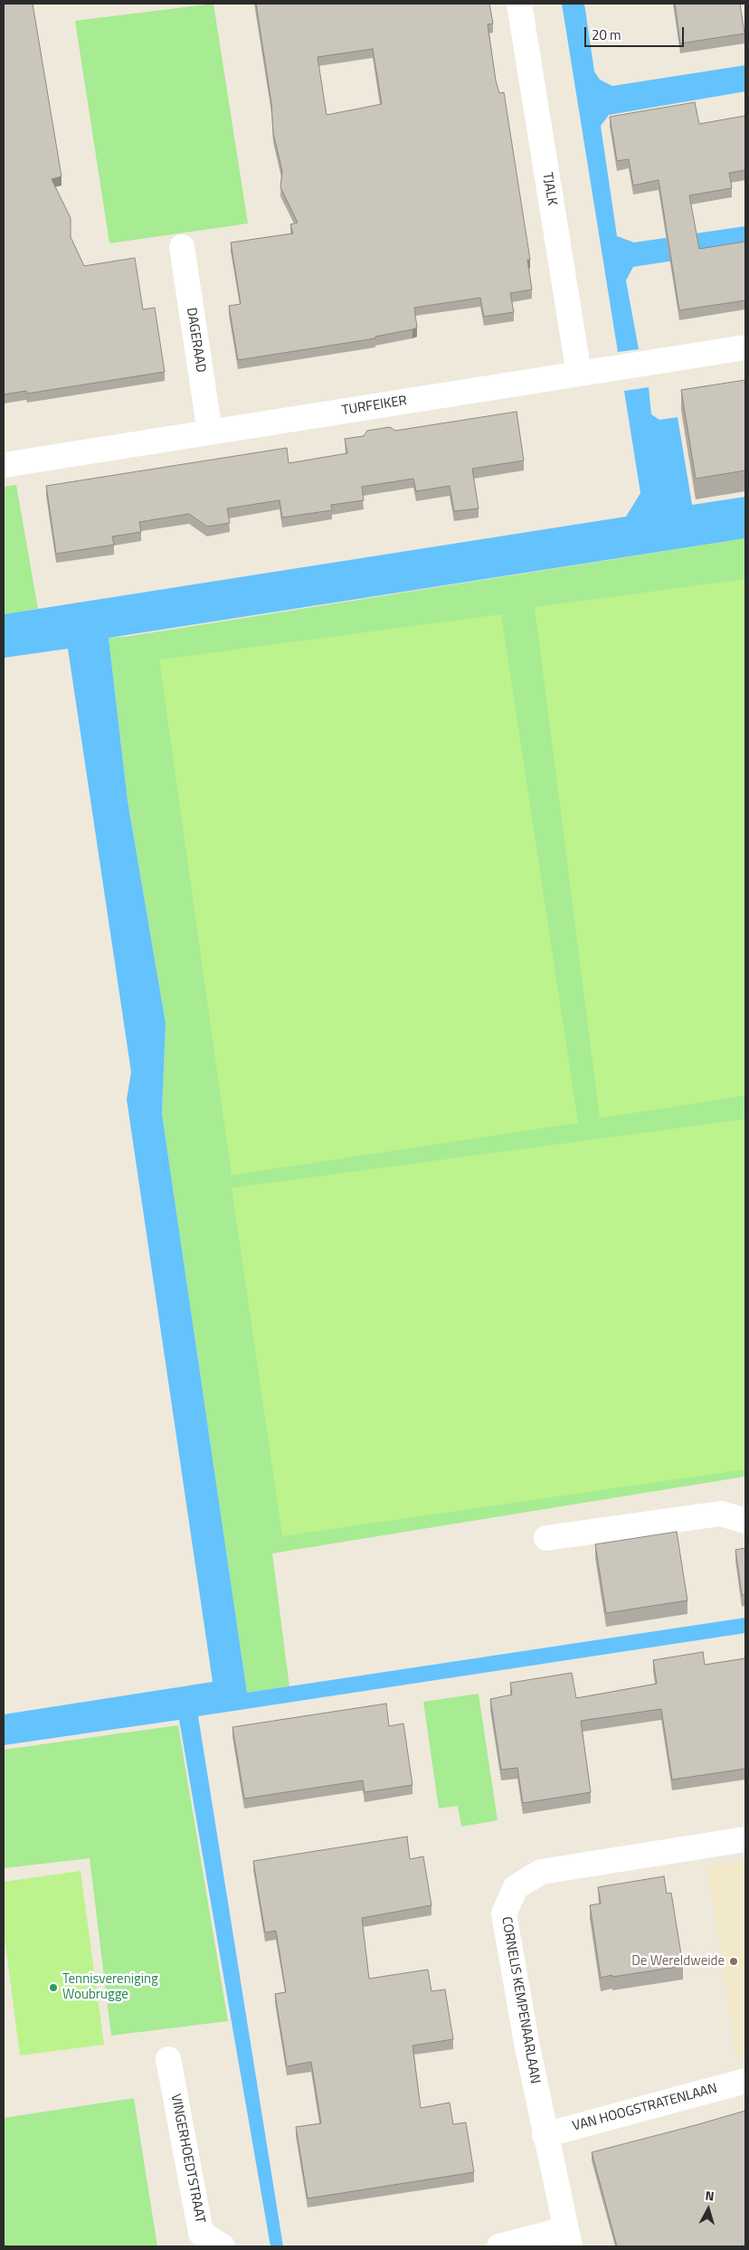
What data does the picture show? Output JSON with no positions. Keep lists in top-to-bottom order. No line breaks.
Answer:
{"streets":{"street":["TJALK","DAGERAAD","TURFEIKER","CORNELIS KEMPENAARLAAN","VAN HOOGSTRATENLAAN","VINGERHOEDTSTRAAT"]},"crossings":[["TJALK","TURFEIKER"],["DAGERAAD","TURFEIKER"],["CORNELIS KEMPENAARLAAN","VAN HOOGSTRATENLAAN"]],"places":["De Wereldweide","Tennisvereniging Woubrugge"],"scale_bar":"20 m","north":"top"}
